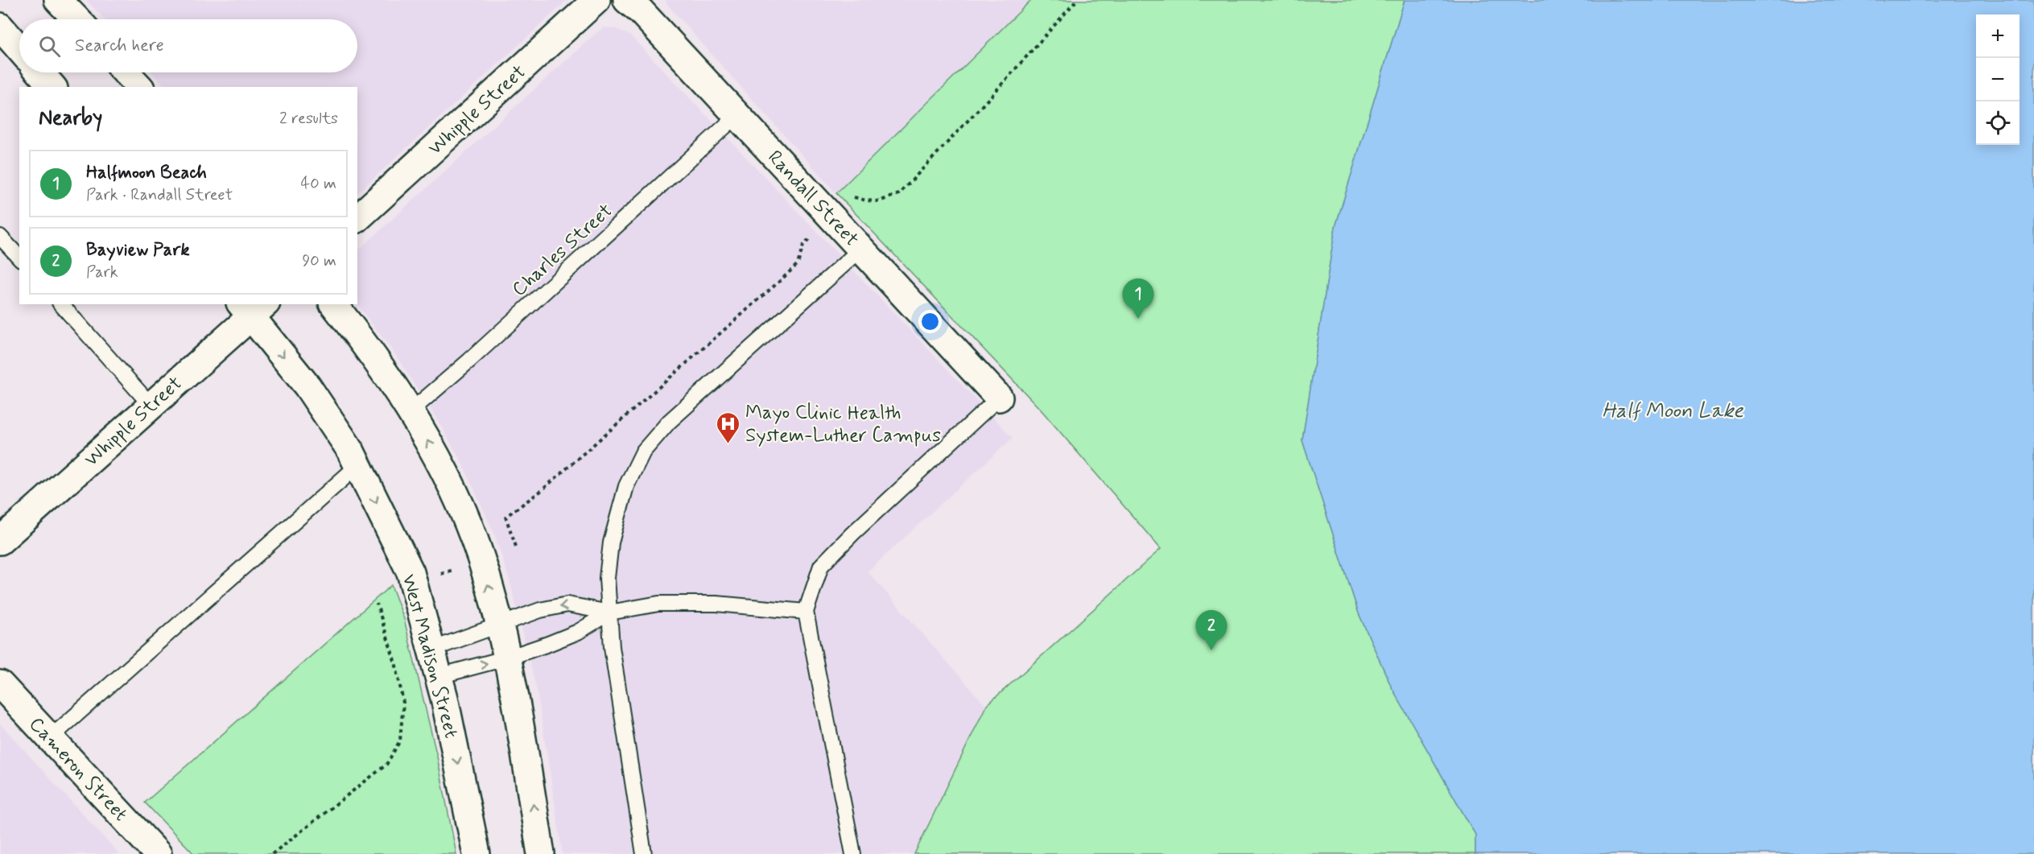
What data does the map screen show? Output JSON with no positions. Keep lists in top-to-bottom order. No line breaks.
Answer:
{"streets":{"street":["Whipple Street","Randall Street","West Madison Street","Cameron Street"],"lane":["Charles Street"]},"crossings":[["Whipple Street","West Madison Street"],["Randall Street","Charles Street"]],"water":["Half Moon Lake"],"places":{"hospital":["Mayo Clinic Health System-Luther Campus"]},"page":{"map_buttons":["+","−"],"search":"Search here","heading":["Nearby","2 results"],"list":[{"mark":"1","name":"Halfmoon Beach","note":"Park · Randall Street","value":"40 m"},{"mark":"2","name":"Bayview Park","note":"Park","value":"90 m"}],"pins":["1","2"]}}
